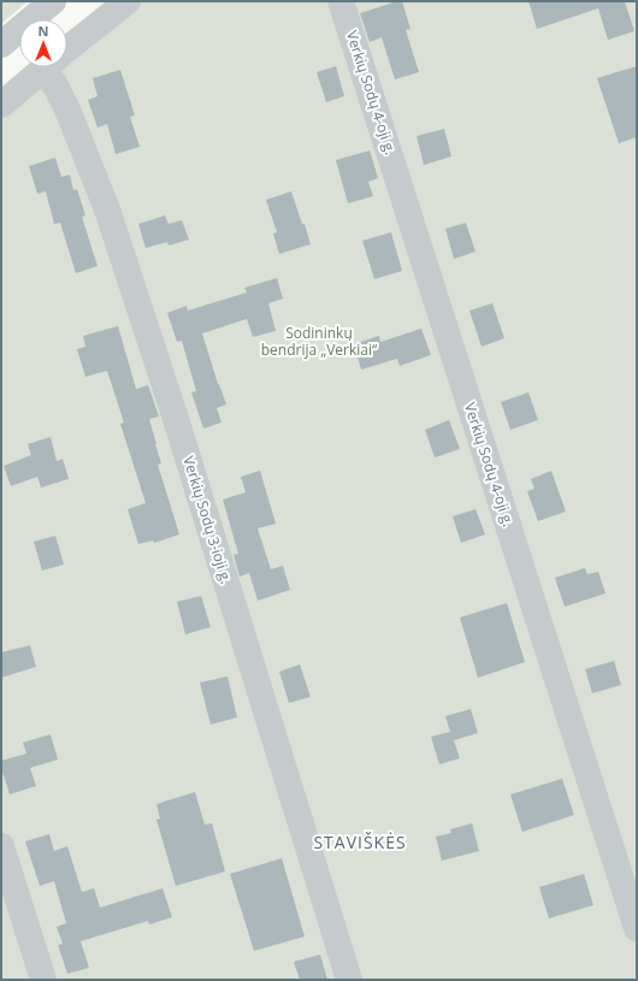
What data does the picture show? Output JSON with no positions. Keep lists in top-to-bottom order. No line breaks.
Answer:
{"streets":{"street":["Verkių Sodų 4-oji g.","Verkių Sodų 3-ioji g."]},"districts":["STAVIŠKĖS"],"parks":["Sodininkų bendrija „Verkiai“"],"north":"top"}
